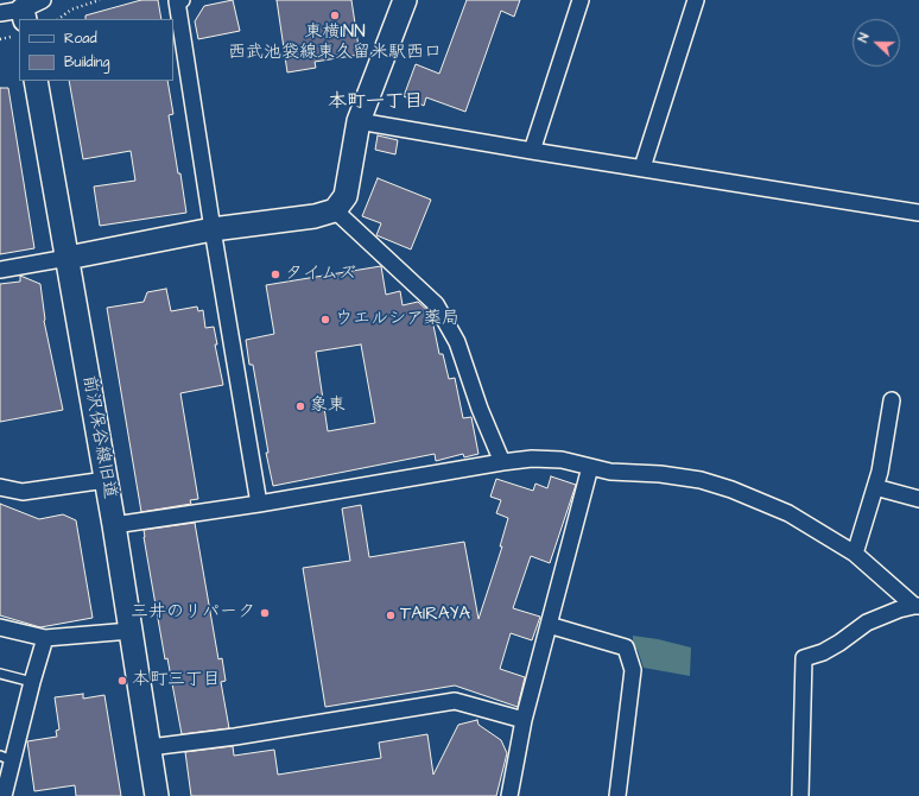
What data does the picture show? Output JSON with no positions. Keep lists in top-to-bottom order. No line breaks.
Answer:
{"streets":{"street":["前沢保谷線旧道"]},"districts":["本町一丁目"],"places":["東横INN 西武池袋線東久留米駅西口","タイムズ","ウエルシア薬局","象東","三井のリパーク","TAIRAYA","本町三丁目"],"legend":["Road","Building"],"north":"left"}
